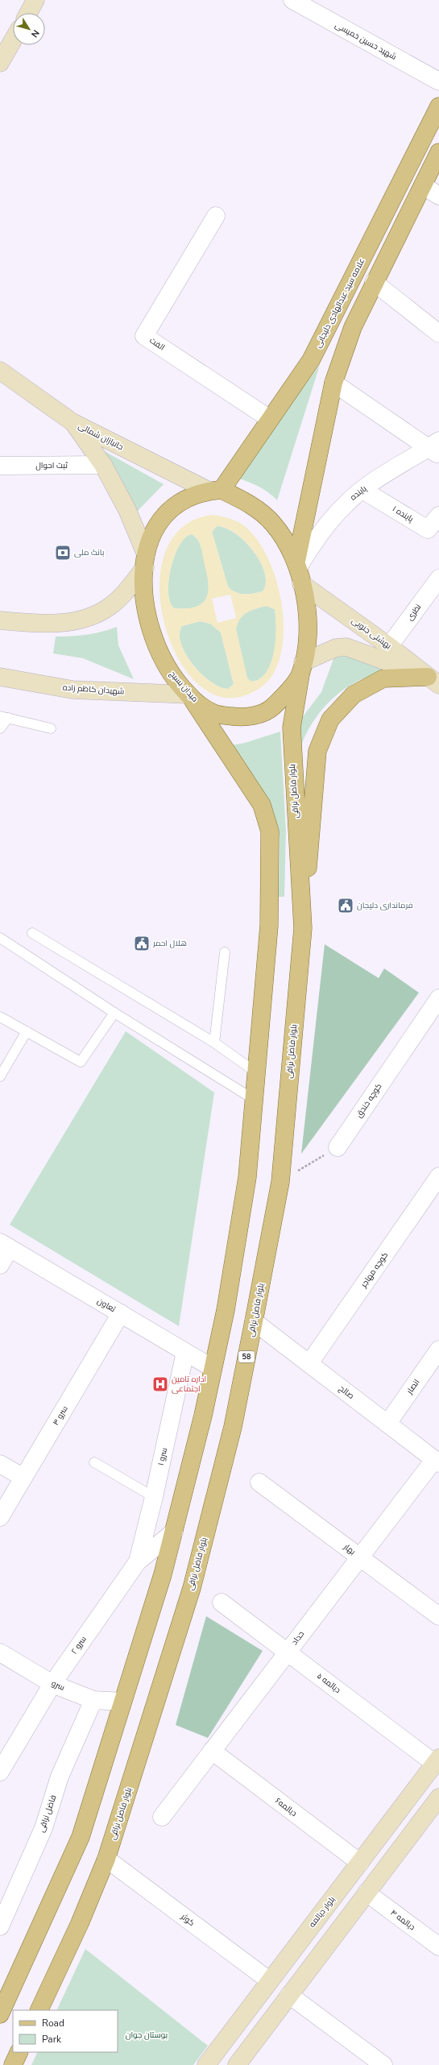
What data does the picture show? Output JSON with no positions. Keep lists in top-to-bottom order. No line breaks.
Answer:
{"streets":{"main road":["علامه سید عبدالهادی دلیجانی","میدان بسیج","بلوار فاضل نراقی","58"],"street":["شهید حسین خمیسی","الفت","جانبازان شمالی","ثبت احوال","پاینده","پاینده ۱","نظری","بهشتی جنوبی","شهیدان کاظم زاده","کوچه خندق","کوچه مهاجر","تعاون","انصار","صالح","سرو ۳","سرو ۱","بهار","حداد","سرو ۲","دیالمه ۵","سرو","دیالمه۶","فاضل نراقی","بلوار دیالمه","کوثر","دیالمه ۴"]},"crossings":[["علامه سید عبدالهادی دلیجانی","الفت"],["علامه سید عبدالهادی دلیجانی","جانبازان شمالی"],["علامه سید عبدالهادی دلیجانی","میدان بسیج"],["جانبازان شمالی","میدان بسیج"],["پاینده","پاینده ۱"],["پاینده","بهشتی جنوبی"],["پاینده","میدان بسیج"],["نظری","بهشتی جنوبی"],["بهشتی جنوبی","میدان بسیج"],["میدان بسیج","شهیدان کاظم زاده"],["میدان بسیج","بلوار فاضل نراقی"],["بلوار فاضل نراقی","صالح"],["بلوار فاضل نراقی","کوثر"],["کوچه مهاجر","صالح"],["تعاون","سرو ۳"],["تعاون","سرو ۱"],["انصار","صالح"],["صالح","حداد"],["سرو ۱","سرو ۲"],["بهار","حداد"],["حداد","دیالمه ۵"],["حداد","دیالمه۶"],["سرو ۲","سرو"],["دیالمه ۵","بلوار دیالمه"],["سرو","فاضل نراقی"],["دیالمه۶","بلوار دیالمه"],["بلوار دیالمه","کوثر"]],"parks":["بوستان جوان"],"places":{"bank":["بانک ملی"],"public building":["فرمانداری دلیجان","هلال احمر"],"hospital":["اداره تامین اجتماعی"]},"legend":["Road","Park"],"north":"bottom right"}
